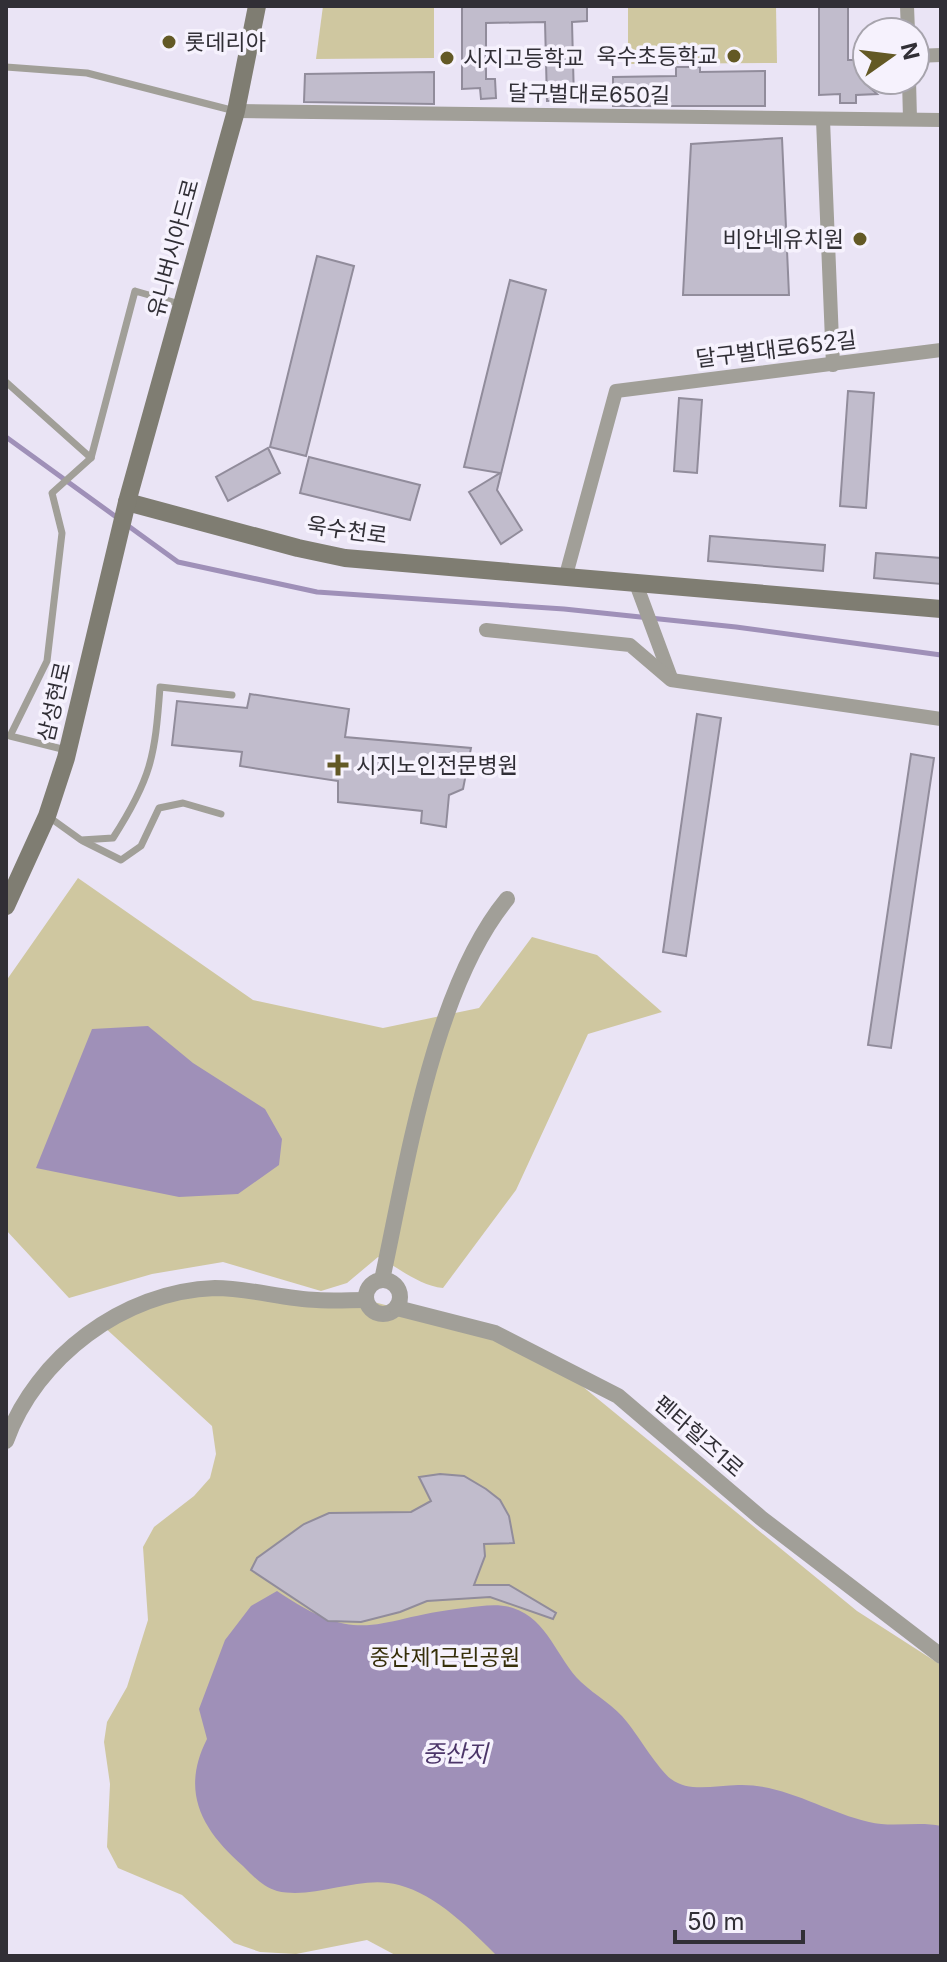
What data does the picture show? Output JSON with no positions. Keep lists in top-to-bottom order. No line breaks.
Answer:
{"streets":{"main road":["유니버시아드로","욱수천로","삼성현로"],"street":["달구벌대로650길","달구벌대로652길","펜타힐즈1로"]},"crossings":[["달구벌대로650길","유니버시아드로"],["유니버시아드로","욱수천로"],["유니버시아드로","삼성현로"],["달구벌대로652길","욱수천로"],["욱수천로","삼성현로"]],"water":["중산지"],"parks":["중산제1근린공원"],"places":{"other":["롯데리아","욱수초등학교","시지고등학교","비안네유치원"],"health":["시지노인전문병원"]},"scale_bar":"50 m","north":"right"}
